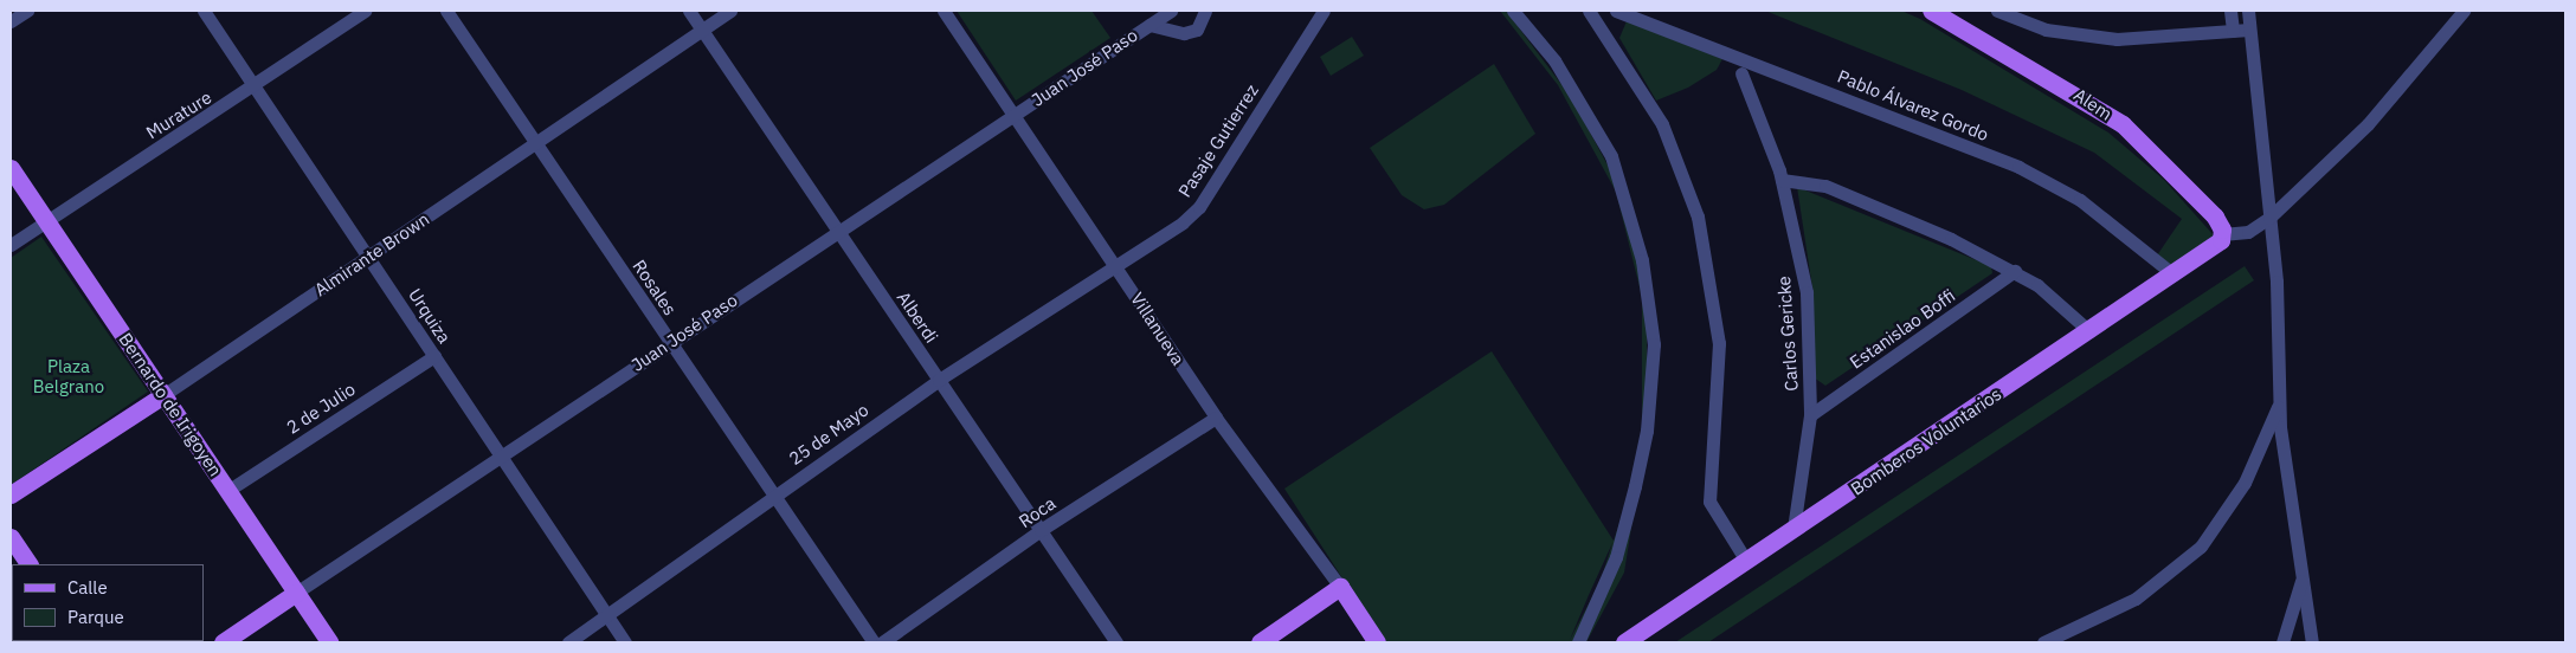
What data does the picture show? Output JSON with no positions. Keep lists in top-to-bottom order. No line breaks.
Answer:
{"streets":{"main road":["Juan José Paso","Alem","Almirante Brown","Villanueva","Bernardo de Irigoyen","Bomberos Voluntarios"],"street":["Pablo Álvarez Gordo","Murature","Pasaje Gutierrez","Rosales","Urquiza","Alberdi","Estanislao Boffi","Carlos Gericke","2 de Julio","25 de Mayo","Roca"]},"crossings":[["Juan José Paso","Rosales"],["Juan José Paso","Urquiza"],["Juan José Paso","Alberdi"],["Juan José Paso","Villanueva"],["Juan José Paso","Bernardo de Irigoyen"],["Alem","Bomberos Voluntarios"],["Pablo Álvarez Gordo","Bomberos Voluntarios"],["Murature","Urquiza"],["Murature","Bernardo de Irigoyen"],["Pasaje Gutierrez","Villanueva"],["Pasaje Gutierrez","25 de Mayo"],["Almirante Brown","Rosales"],["Almirante Brown","Urquiza"],["Almirante Brown","Alberdi"],["Almirante Brown","Bernardo de Irigoyen"],["Rosales","25 de Mayo"],["Urquiza","2 de Julio"],["Urquiza","25 de Mayo"],["Alberdi","25 de Mayo"],["Alberdi","Roca"],["Villanueva","25 de Mayo"],["Villanueva","Roca"],["Estanislao Boffi","Carlos Gericke"],["Carlos Gericke","Bomberos Voluntarios"],["Bernardo de Irigoyen","2 de Julio"]],"parks":["Plaza Belgrano"],"legend":["Calle","Parque"]}
